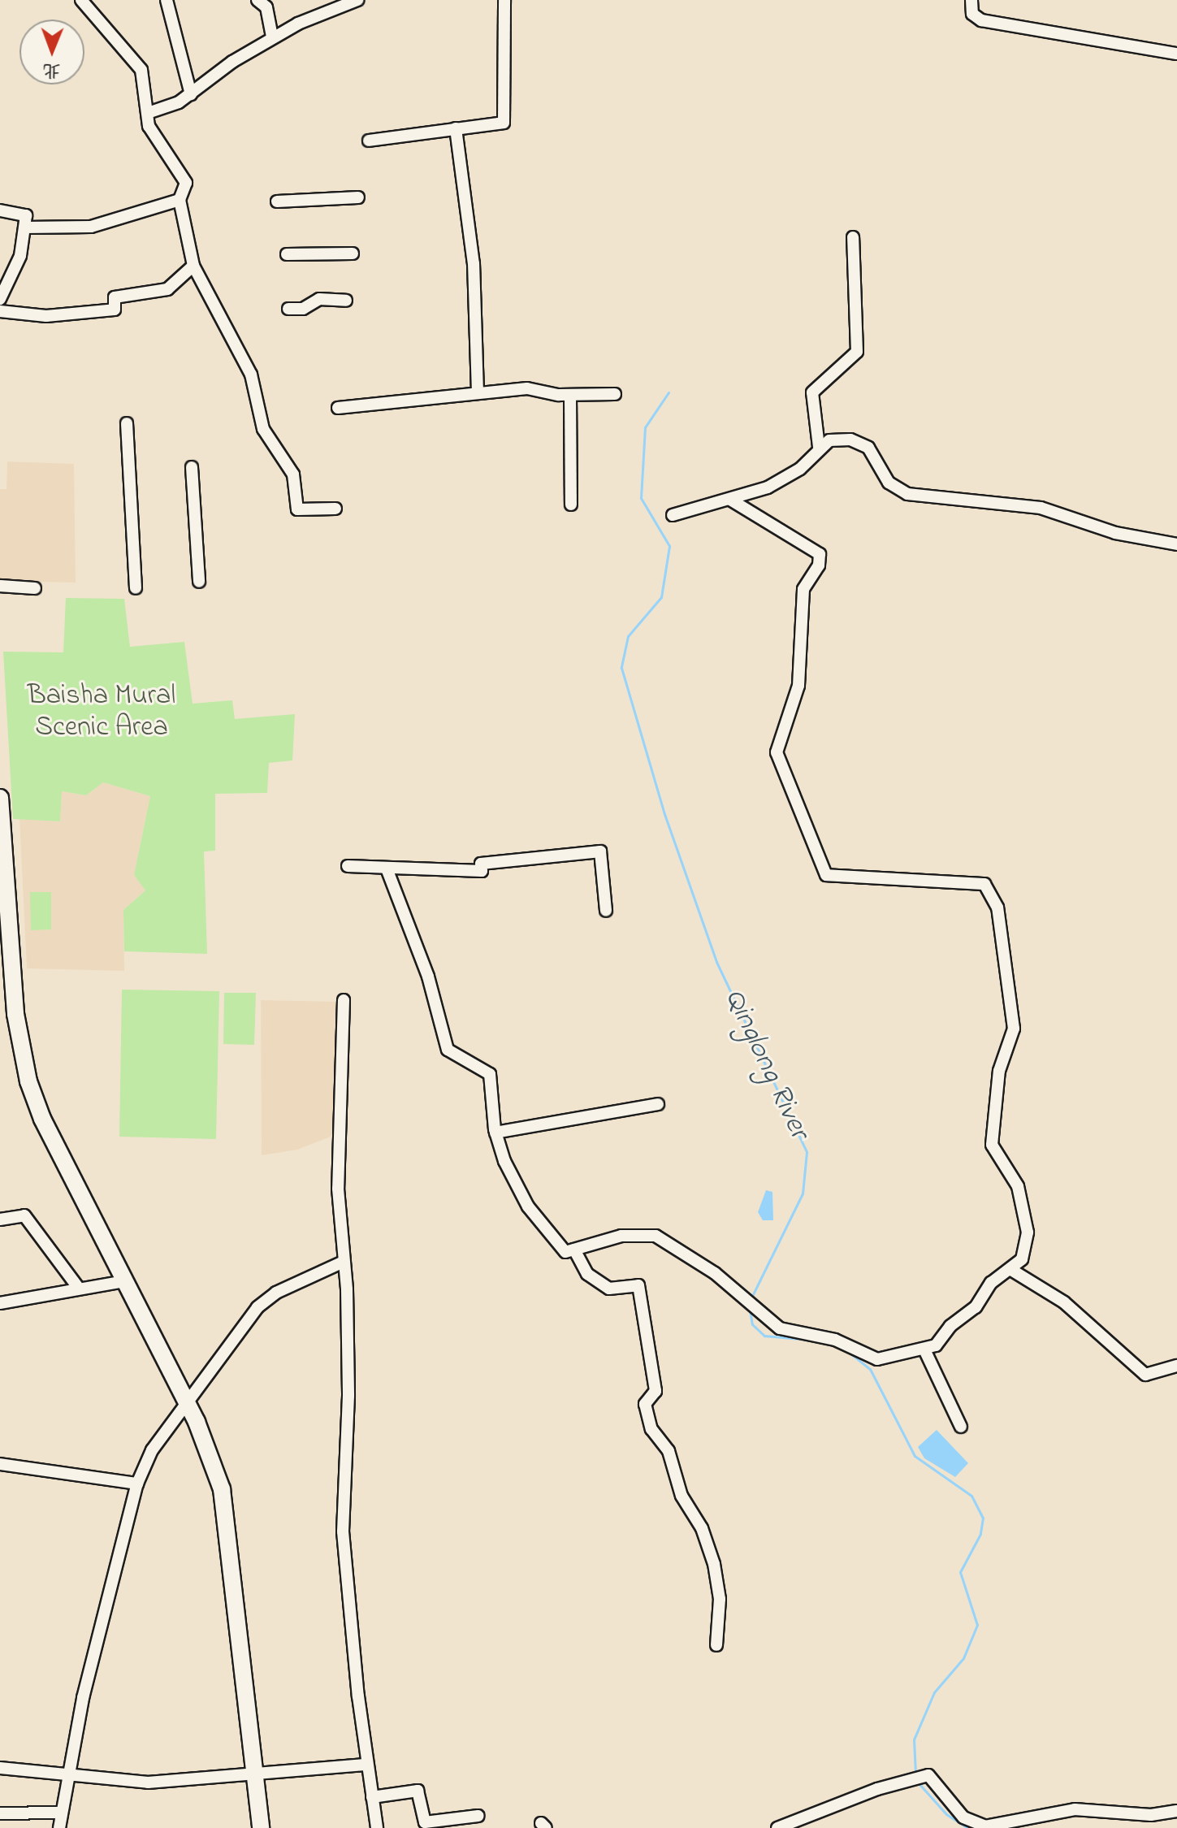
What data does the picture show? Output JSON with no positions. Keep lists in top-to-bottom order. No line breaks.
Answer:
{"water":["Qinglong River"],"parks":["Baisha Mural Scenic Area"],"north":"bottom"}
